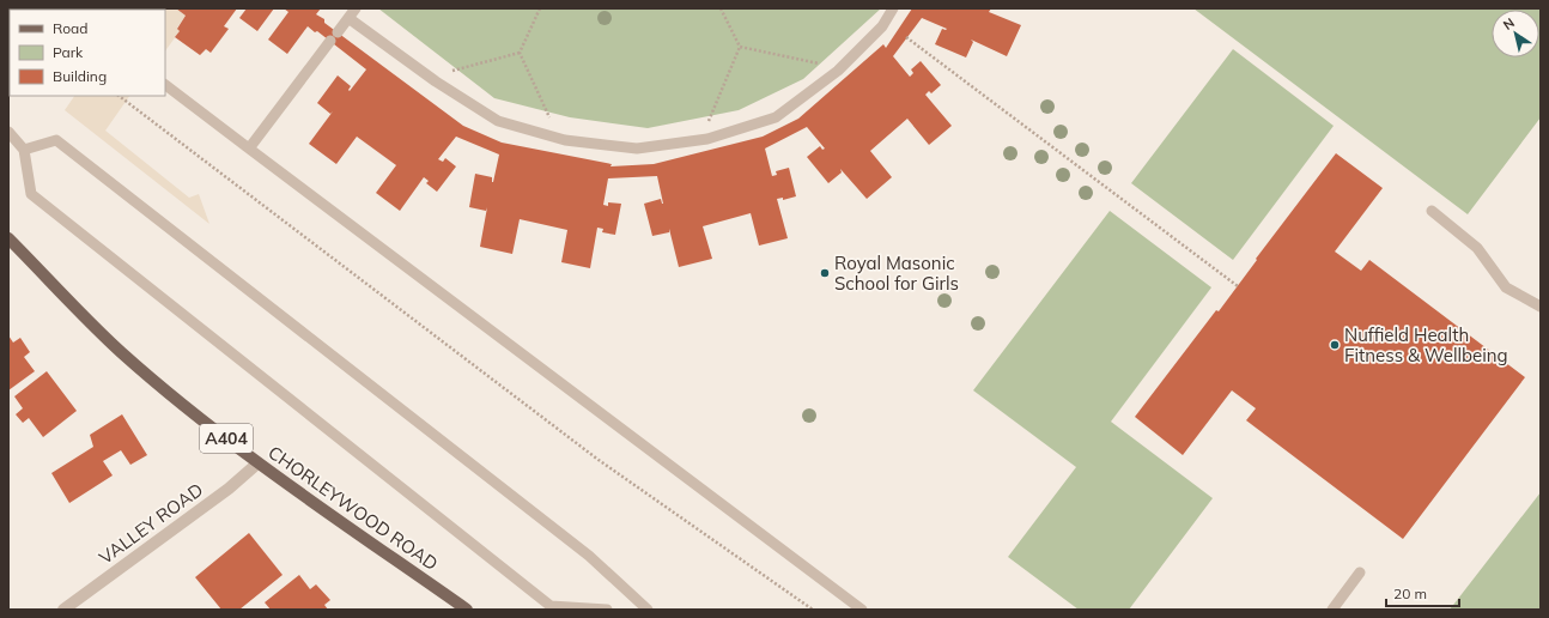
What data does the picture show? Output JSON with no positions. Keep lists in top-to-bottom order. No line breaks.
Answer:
{"streets":{"main road":["A404","CHORLEYWOOD ROAD"],"street":["VALLEY ROAD"]},"crossings":[["CHORLEYWOOD ROAD","VALLEY ROAD"]],"places":["Royal Masonic School for Girls","Nuffield Health Fitness & Wellbeing"],"legend":["Road","Park","Building"],"scale_bar":"20 m","north":"top left"}
